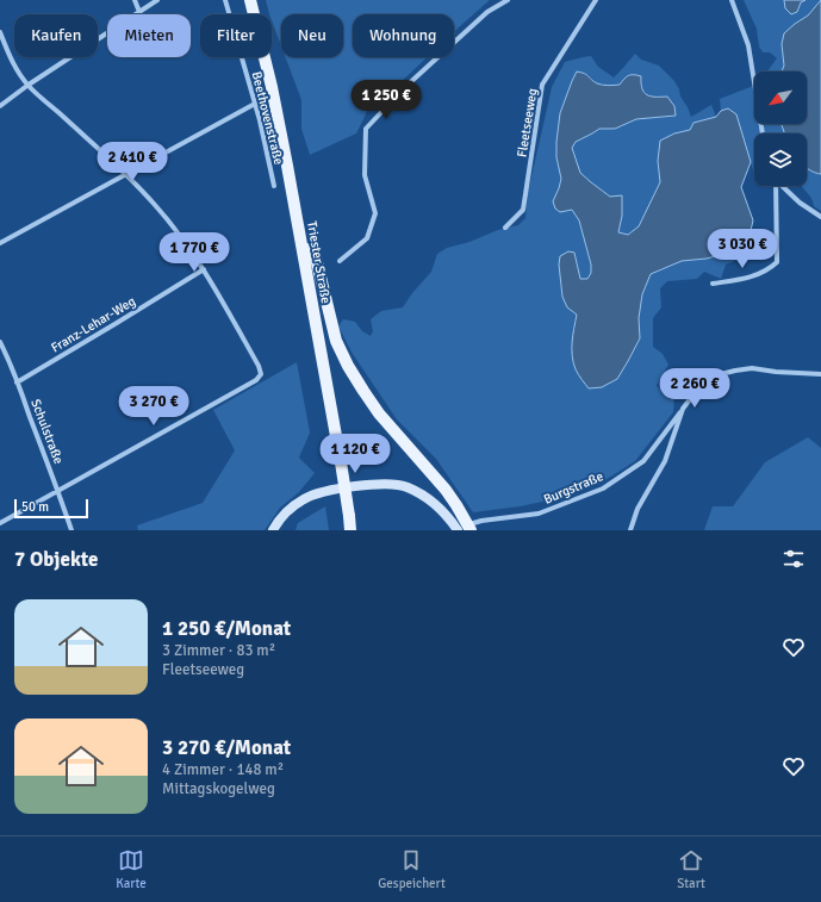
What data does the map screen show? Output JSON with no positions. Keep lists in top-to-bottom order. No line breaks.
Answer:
{"streets":{"main road":["Triester Straße"],"street":["Beethovenstraße","Fleetseeweg","Franz-Lehar-Weg","Schulstraße","Burgstraße"]},"crossings":[["Franz-Lehar-Weg","Schulstraße"]],"scale_bar":"50 m","north":"bottom left","page":{"chip":["Kaufen","Mieten","Filter","Neu","Wohnung"],"price":["1 250 €","2 410 €","3 030 €","1 770 €","2 260 €","3 270 €","1 120 €"],"scale":"50 m","heading":"7 Objekte","list":[{"name":"1 250 €/Monat","note":"3 Zimmer · 83 m² · Fleetseeweg"},{"name":"3 270 €/Monat","note":"4 Zimmer · 148 m² · Mittagskogelweg"}],"tabs":["Karte","Gespeichert","Start"]}}
